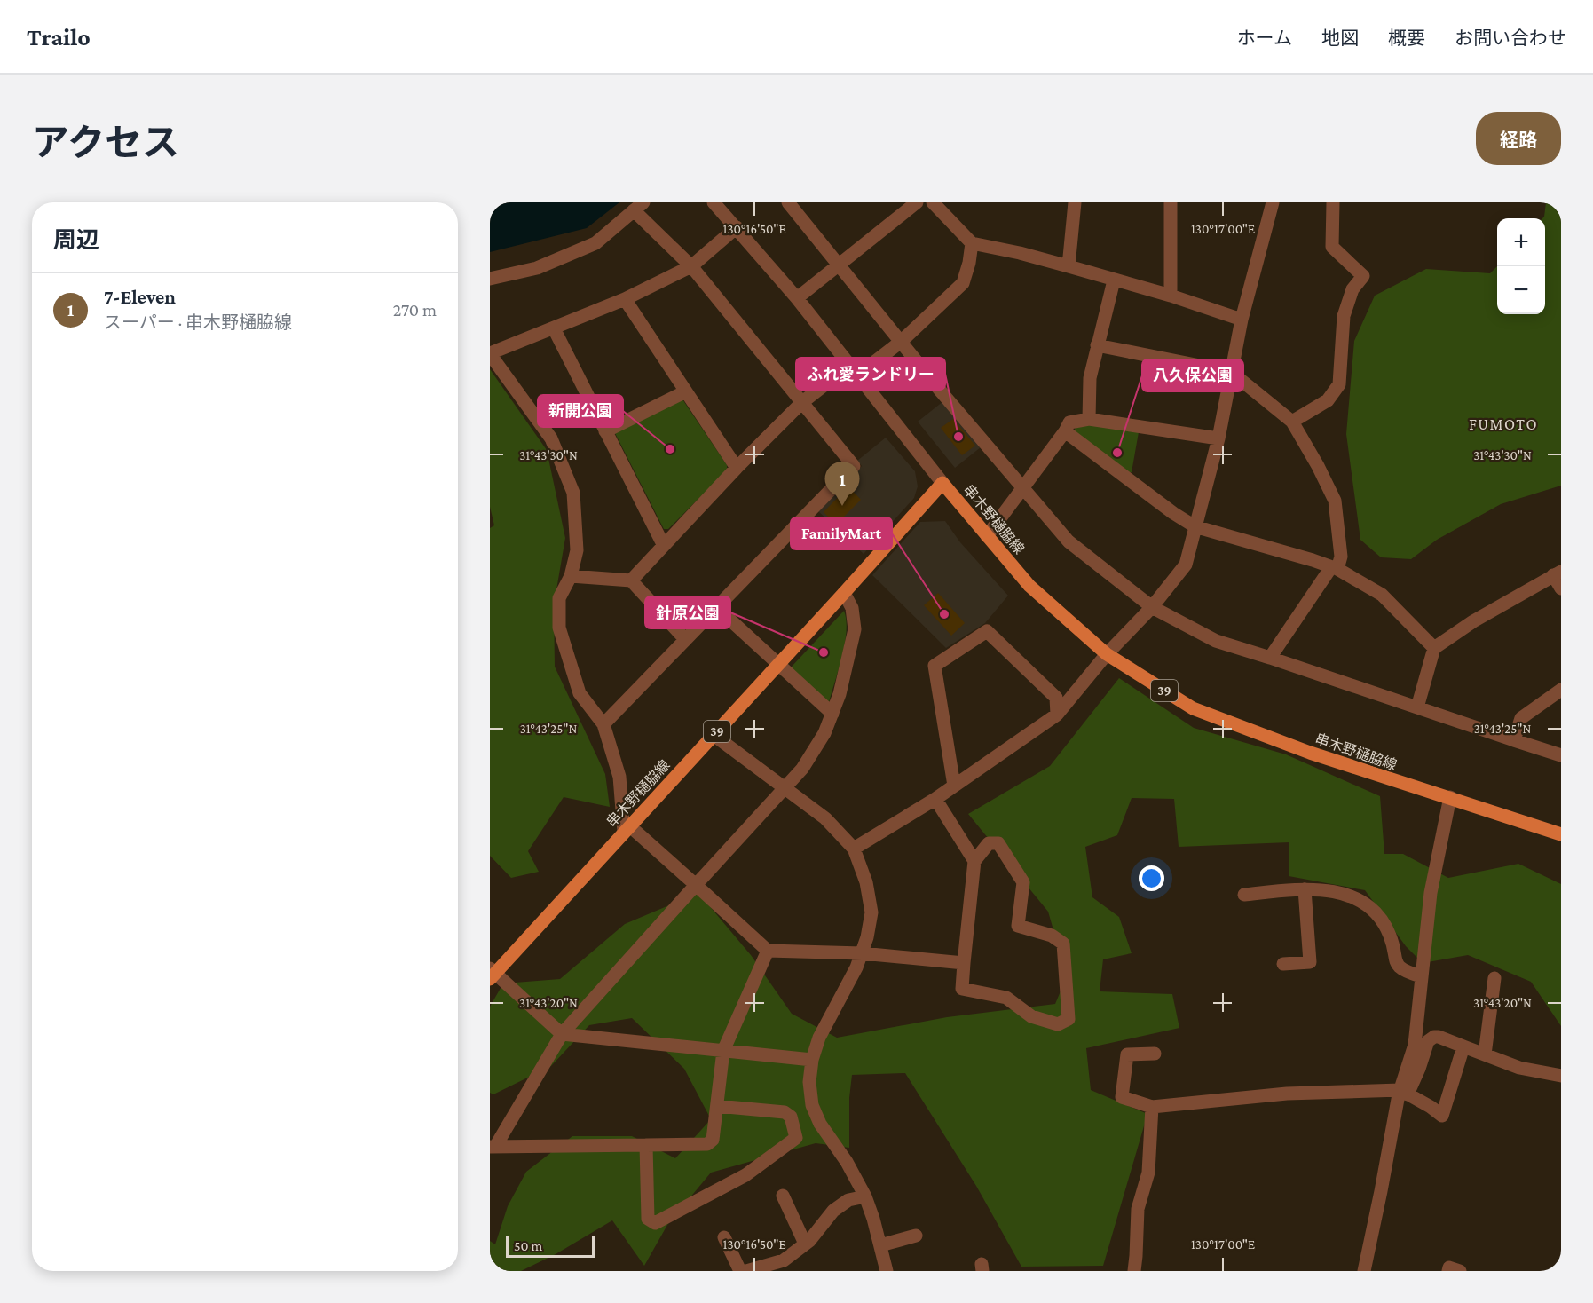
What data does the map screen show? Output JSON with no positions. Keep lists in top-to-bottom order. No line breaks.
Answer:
{"streets":{"main road":["串木野樋脇線","39"]},"districts":["FUMOTO"],"places":["ふれ愛ランドリー","新開公園","八久保公園","FamilyMart","針原公園"],"scale_bar":"50 m","page":{"header":"Trailo","nav":["ホーム","地図","概要","お問い合わせ"],"title":"アクセス","buttons":"経路","heading":"周辺","map_buttons":["+","−"],"list":[{"mark":"1","name":"7-Eleven","note":"スーパー · 串木野樋脇線","value":"270 m"}],"pins":"1","scale":"50 m"},"coordinates":["130°16'50\"E","130°17'00\"E","31°43'30\"N","31°43'25\"N","31°43'20\"N"]}
